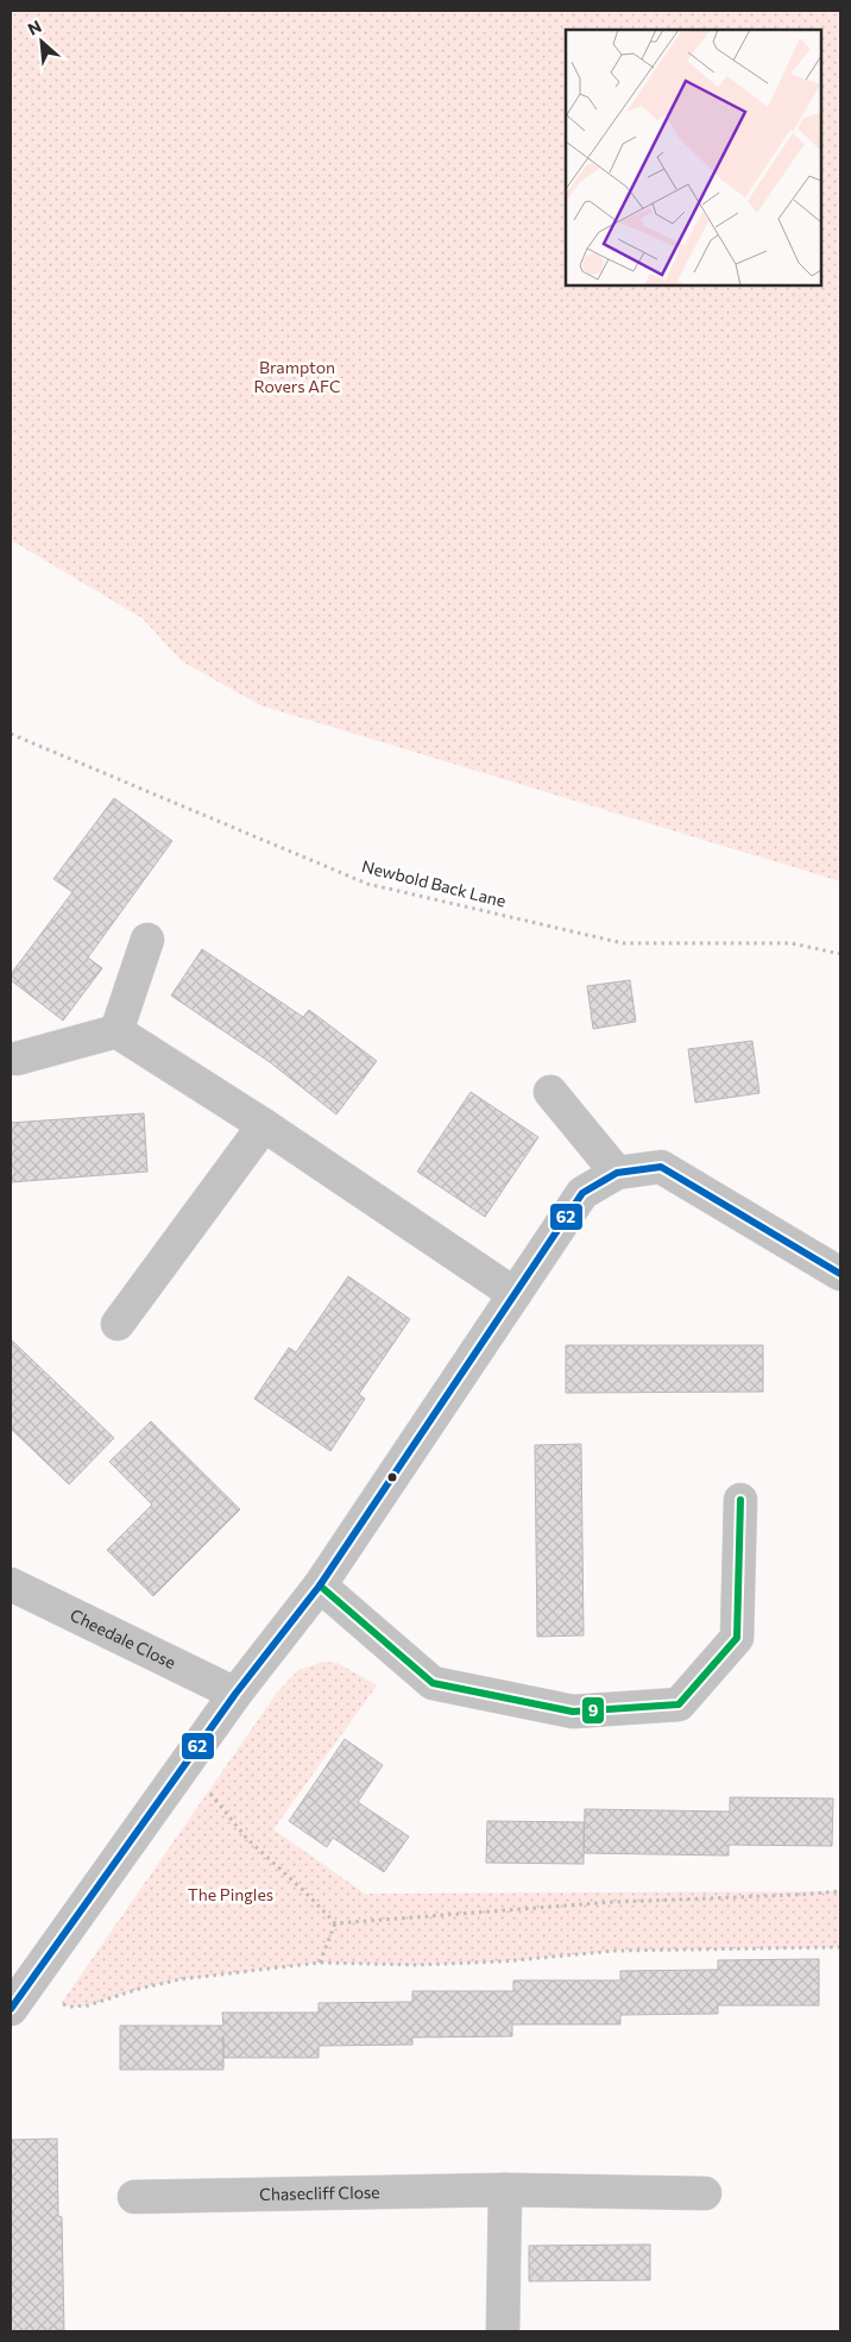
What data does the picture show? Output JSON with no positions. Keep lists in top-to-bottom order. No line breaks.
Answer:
{"streets":{"street":["Cheedale Close","Chasecliff Close"],"path":["Newbold Back Lane"]},"parks":["Brampton Rovers AFC","The Pingles"],"lines":["transit line 62","transit line 9"],"north":"top left"}
